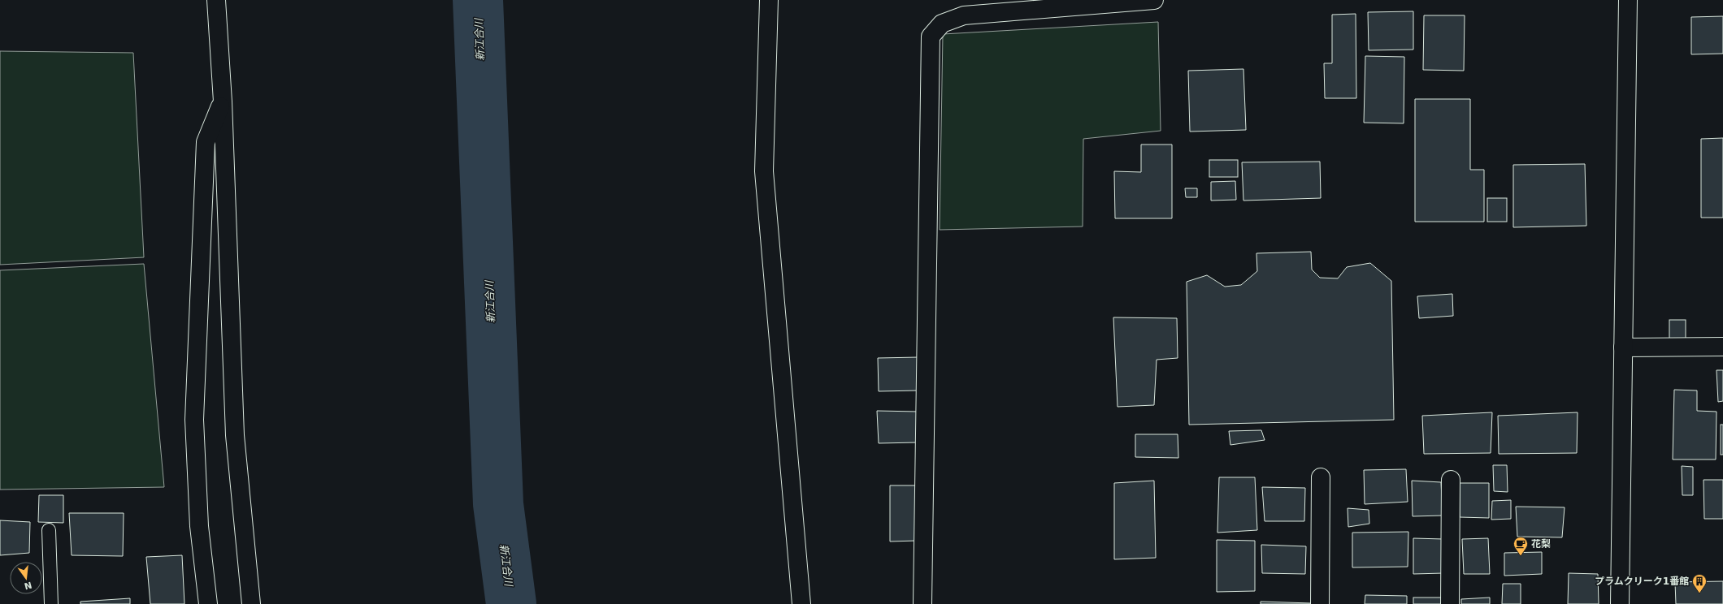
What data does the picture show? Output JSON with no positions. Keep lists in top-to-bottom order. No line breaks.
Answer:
{"water":["新江合川"],"places":{"cafe":["花梨"],"building":["プラムクリーク1番館"]},"north":"bottom"}
